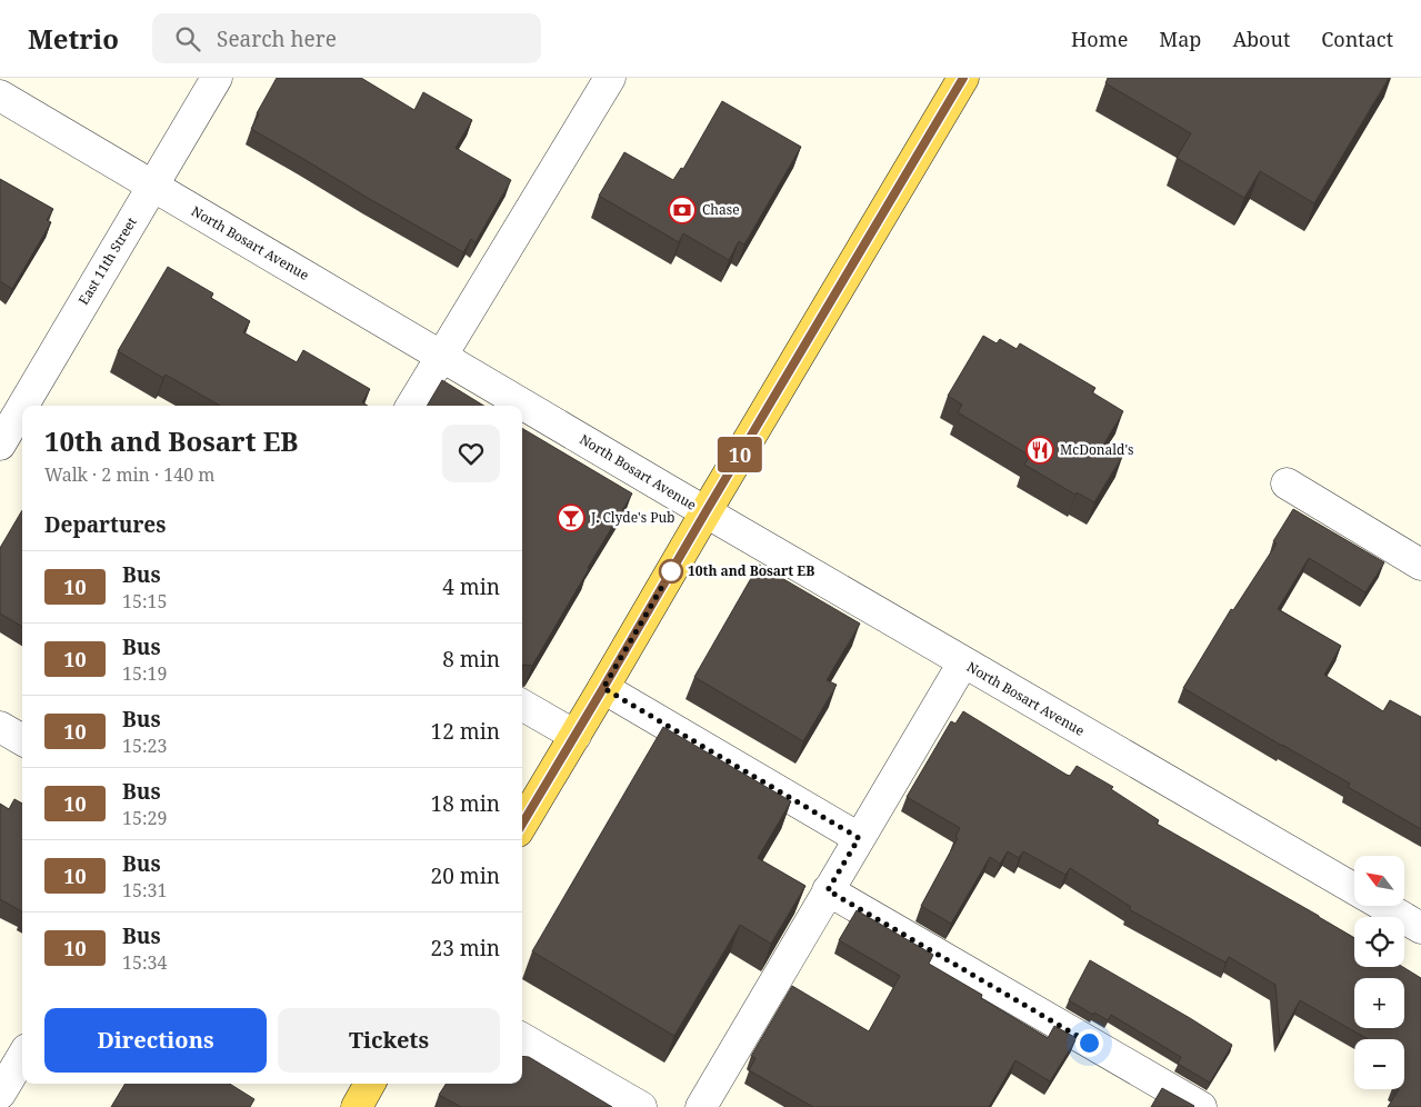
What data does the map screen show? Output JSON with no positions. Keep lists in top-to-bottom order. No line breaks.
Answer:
{"streets":{"street":["North Bosart Avenue","East 11th Street"]},"crossings":[["North Bosart Avenue","East 11th Street"]],"places":{"bank":["Chase"],"restaurant":["McDonald's"],"bar":["J. Clyde's Pub"],"other":["10th and Bosart EB"]},"lines":["bus line 10"],"north":"top left","page":{"header":"Metrio","search":"Search here","nav":["Home","Map","About","Contact"],"on_map":"10","heading":[["10th and Bosart EB","Walk · 2 min · 140 m"],"Departures"],"list":[{"mark":"10","name":"Bus","note":"15:15","value":"4 min"},{"mark":"10","name":"Bus","note":"15:19","value":"8 min"},{"mark":"10","name":"Bus","note":"15:23","value":"12 min"},{"mark":"10","name":"Bus","note":"15:29","value":"18 min"},{"mark":"10","name":"Bus","note":"15:31","value":"20 min"},{"mark":"10","name":"Bus","note":"15:34","value":"23 min"}],"map_buttons":["+","−"],"buttons":["Directions","Tickets"]}}
